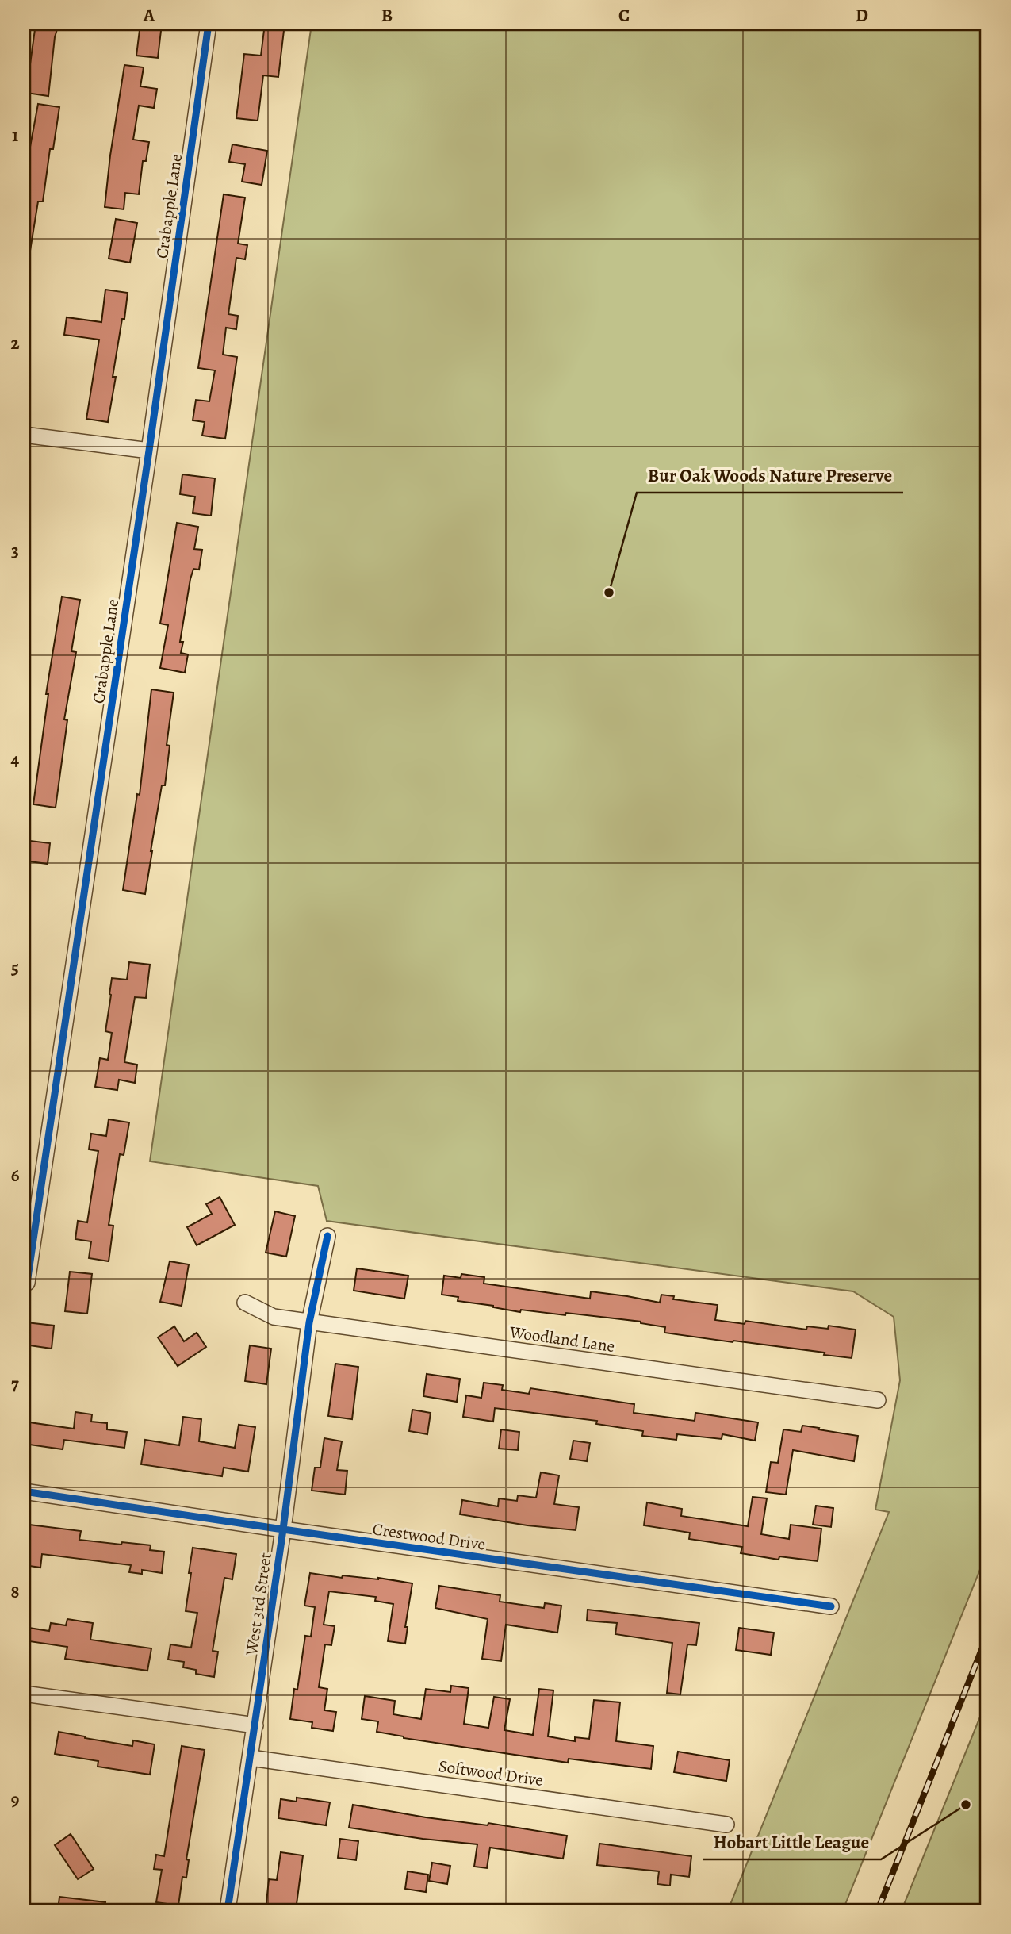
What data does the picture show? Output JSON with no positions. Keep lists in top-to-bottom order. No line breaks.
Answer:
{"streets":{"street":["Crabapple Lane","Woodland Lane","Crestwood Drive","West 3rd Street","Softwood Drive"]},"crossings":[["Woodland Lane","West 3rd Street"],["Crestwood Drive","West 3rd Street"],["West 3rd Street","Softwood Drive"]],"places":["Bur Oak Woods Nature Preserve","Hobart Little League"],"grid":{"columns":["A","B","C","D"],"rows":["1","2","3","4","5","6","7","8","9"]}}
